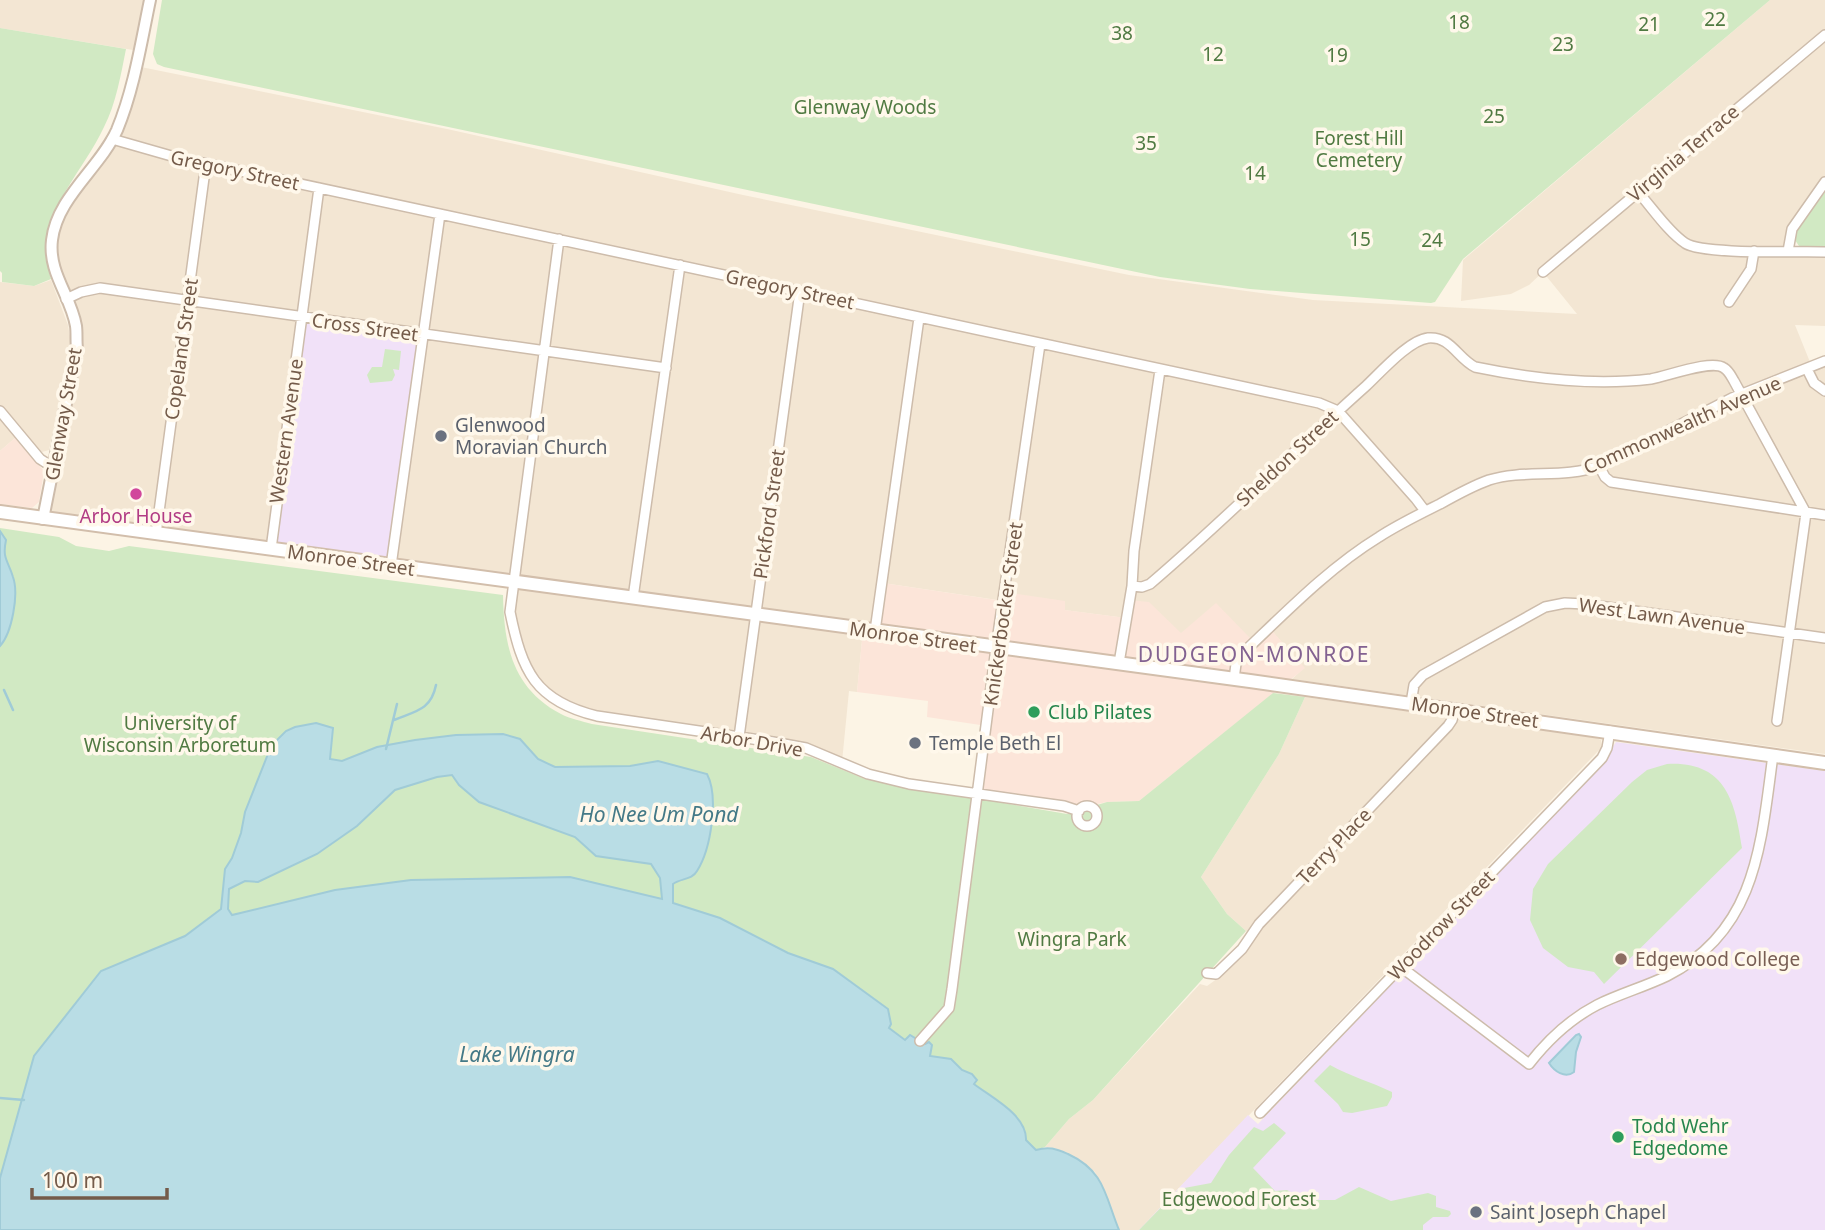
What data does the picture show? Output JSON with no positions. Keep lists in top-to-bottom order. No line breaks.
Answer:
{"streets":{"main road":["Monroe Street"],"street":["Virginia Terrace","Gregory Street","Cross Street","Copeland Street","Glenway Street","Commonwealth Avenue","Western Avenue","Sheldon Street","Pickford Street","Knickerbocker Street","West Lawn Avenue","Arbor Drive","Terry Place","Woodrow Street"]},"crossings":[["Gregory Street","Copeland Street"],["Gregory Street","Glenway Street"],["Gregory Street","Western Avenue"],["Gregory Street","Sheldon Street"],["Gregory Street","Pickford Street"],["Gregory Street","Knickerbocker Street"],["Gregory Street","Arbor Drive"],["Cross Street","Copeland Street"],["Cross Street","Glenway Street"],["Cross Street","Western Avenue"],["Cross Street","Arbor Drive"],["Copeland Street","Monroe Street"],["Glenway Street","Monroe Street"],["Commonwealth Avenue","Sheldon Street"],["Commonwealth Avenue","Monroe Street"],["Western Avenue","Monroe Street"],["Pickford Street","Monroe Street"],["Pickford Street","Arbor Drive"],["Monroe Street","Knickerbocker Street"],["Monroe Street","West Lawn Avenue"],["Monroe Street","Arbor Drive"],["Monroe Street","Terry Place"],["Monroe Street","Woodrow Street"],["Knickerbocker Street","Arbor Drive"]],"districts":["DUDGEON-MONROE"],"water":["Ho Nee Um Pond","Lake Wingra"],"parks":["22","18","21","38","23","12","19","Glenway Woods","25","Forest Hill Cemetery","35","14","15","24","University of Wisconsin Arboretum","Wingra Park","Edgewood Forest"],"places":["Glenwood Moravian Church","Arbor House","Club Pilates","Temple Beth El","Edgewood College","Todd Wehr Edgedome","Saint Joseph Chapel"],"scale_bar":"100 m"}
